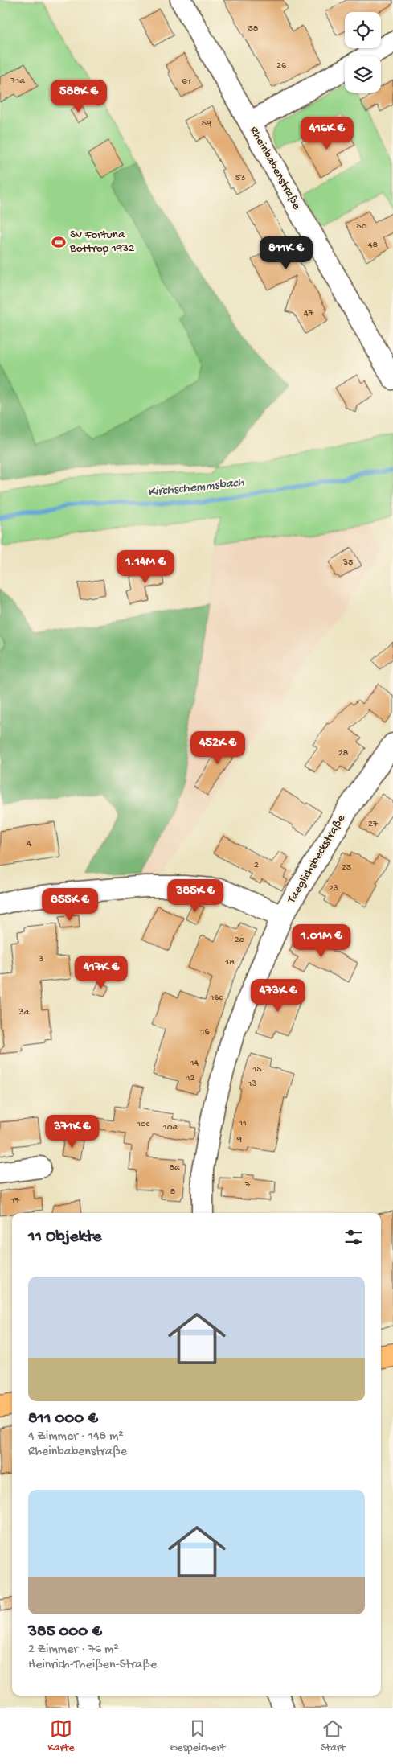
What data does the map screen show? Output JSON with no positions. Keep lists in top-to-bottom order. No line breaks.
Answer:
{"streets":{"street":["Rheinbabenstraße","Taeglichsbeckstraße"]},"water":["Kirchschemmsbach"],"places":{"sports":["SV Fortuna Bottrop 1932"]},"house_numbers":["58","26","71a","61","59","53","50","48","47","35","28","27","4","2","25","23","20","3","18","16c","3a","16","14","15","12","13","11","10c","10a","9","8a","7","8","17"],"page":{"price":["588K €","416K €","811K €","1.14M €","452K €","385K €","855K €","1.01M €","417K €","473K €","371K €"],"heading":"11 Objekte","list":[{"name":"811 000 €","note":"4 Zimmer · 148 m² · Rheinbabenstraße"},{"name":"385 000 €","note":"2 Zimmer · 76 m² · Heinrich-Theißen-Straße"}],"tabs":["Karte","Gespeichert","Start"]}}
